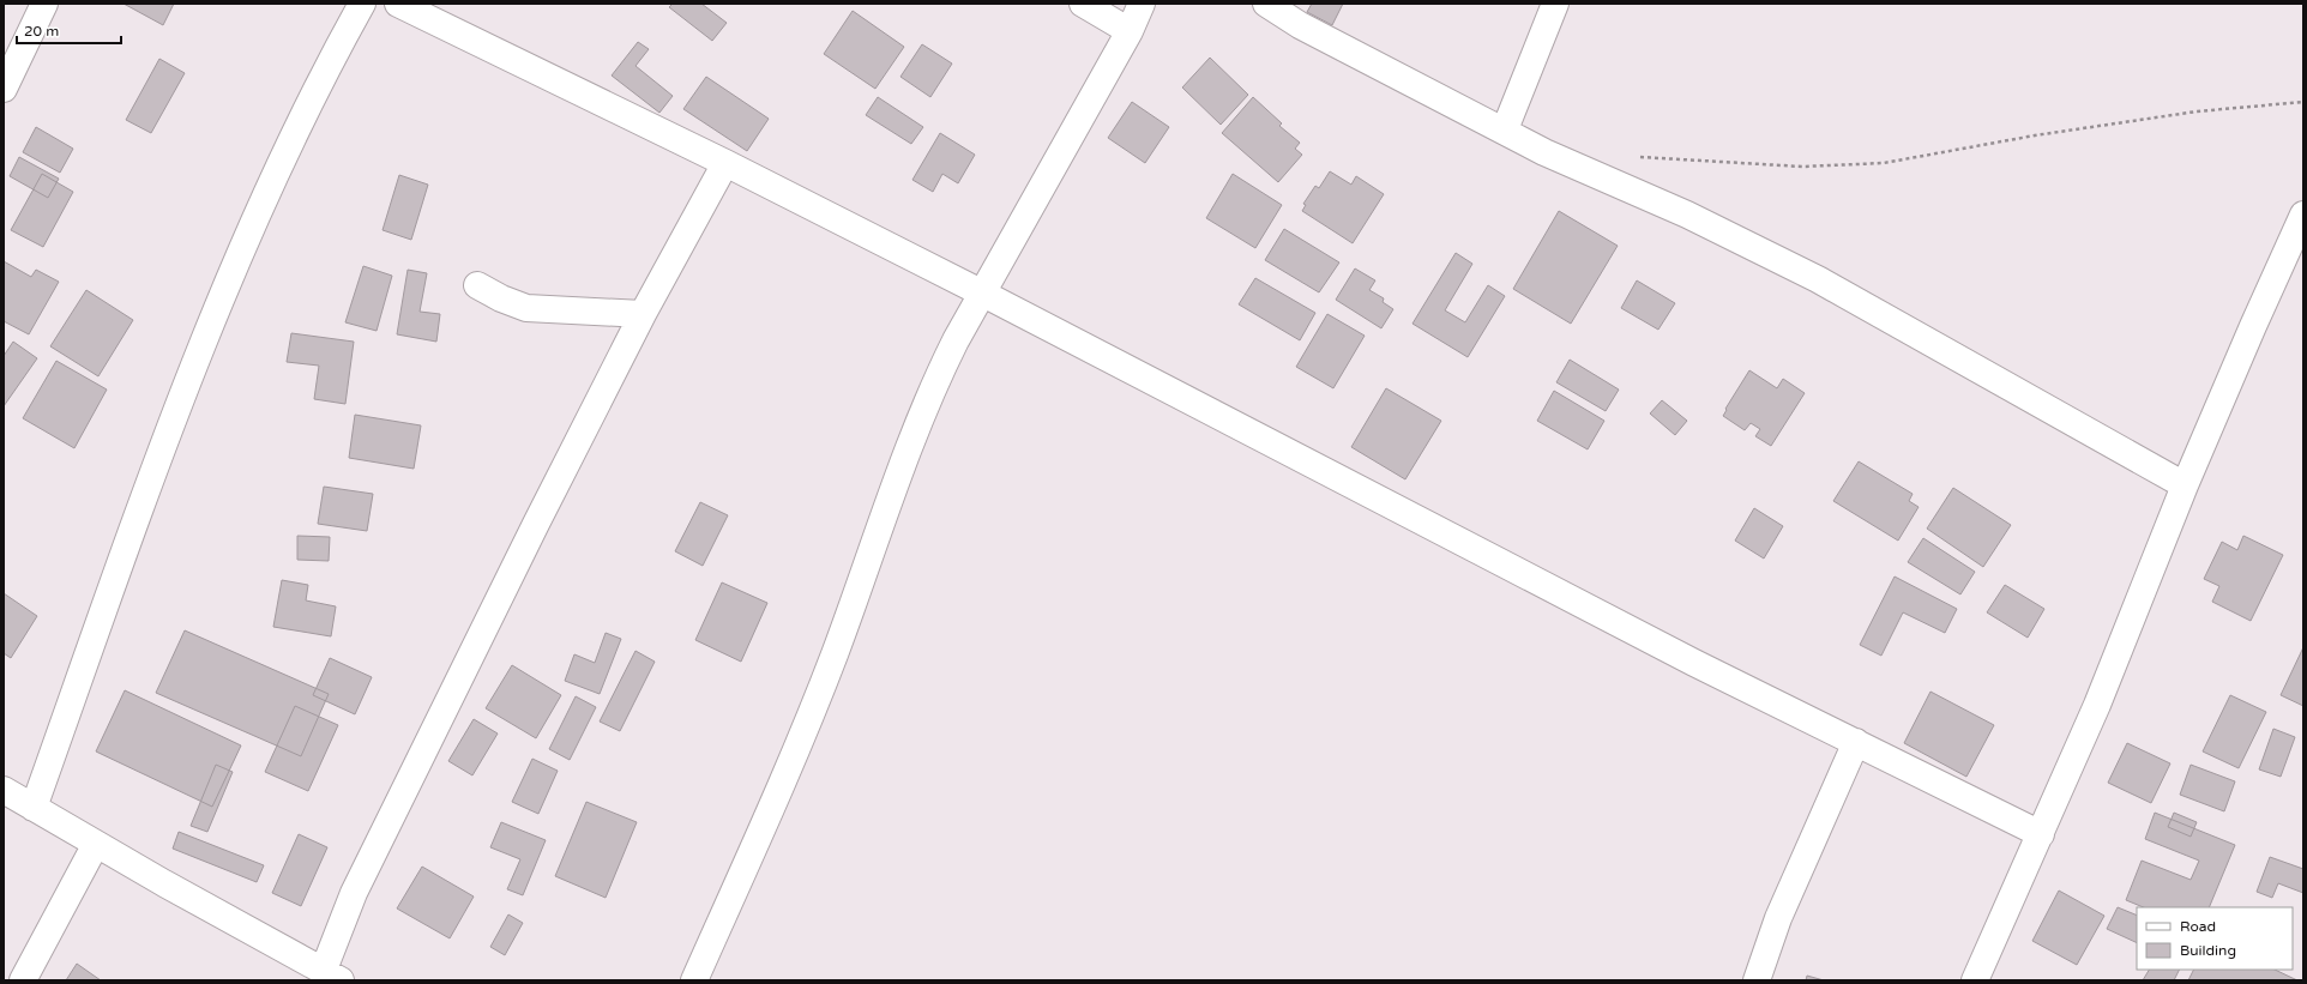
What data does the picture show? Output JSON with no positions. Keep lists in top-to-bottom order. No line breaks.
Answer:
{"legend":["Road","Building"],"scale_bar":"20 m"}
